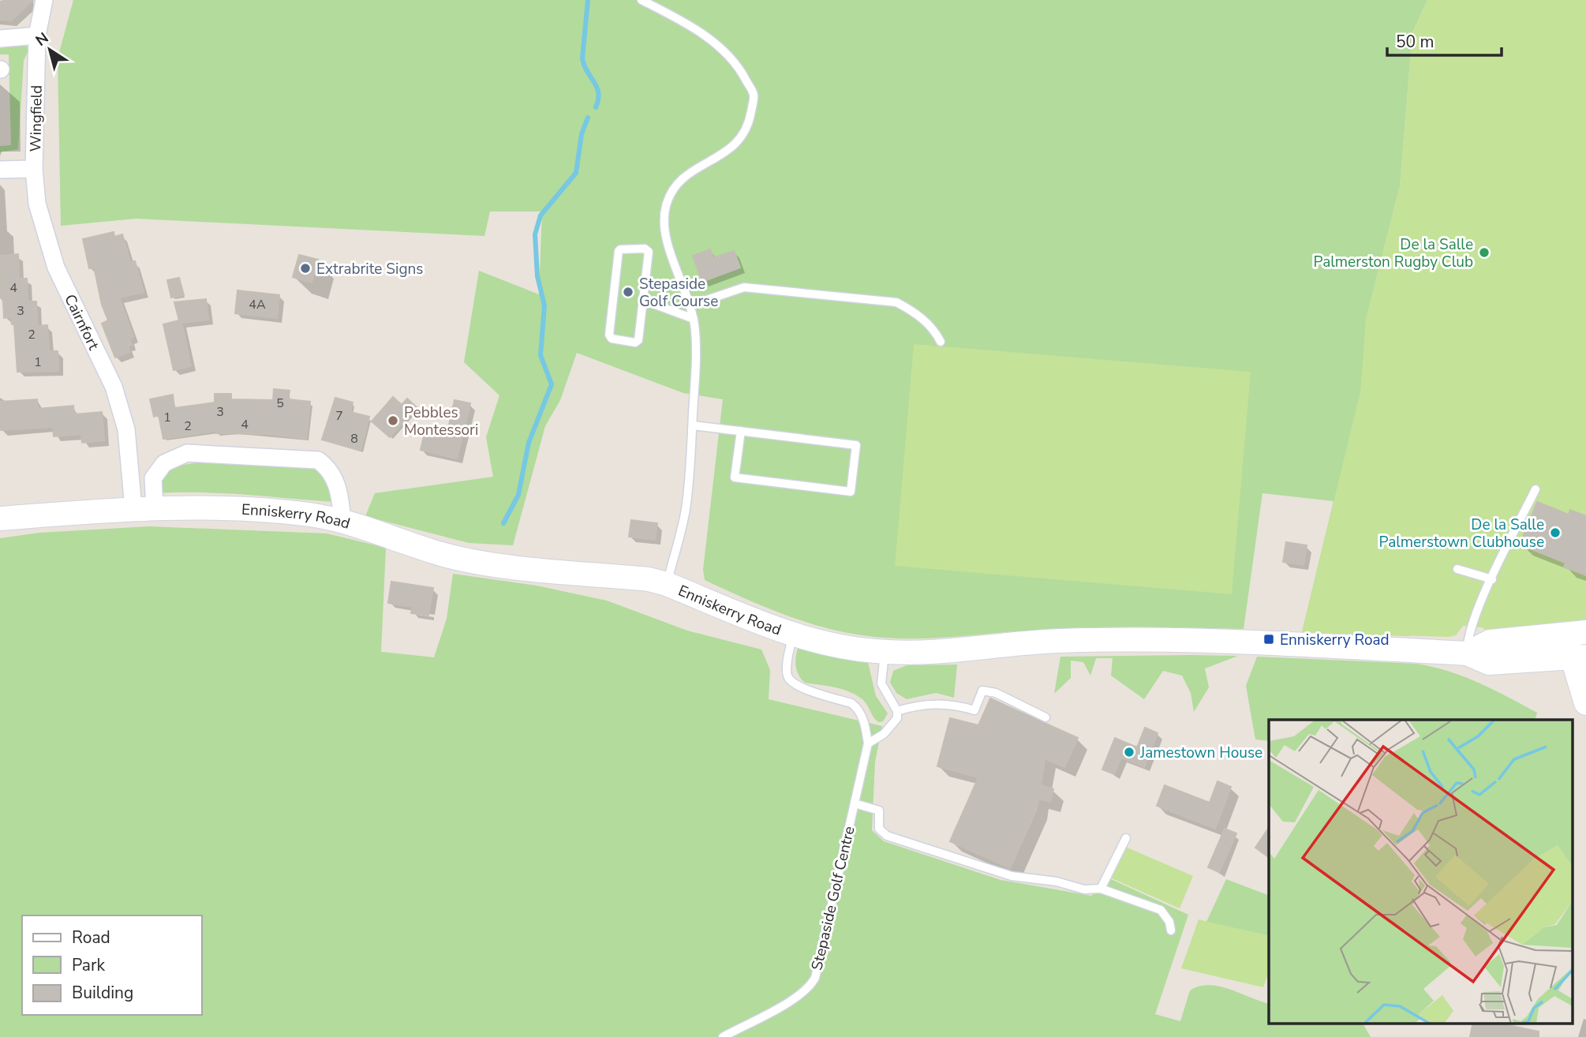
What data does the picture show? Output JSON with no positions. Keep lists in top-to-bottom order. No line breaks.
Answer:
{"streets":{"main road":["Enniskerry Road"],"street":["Wingfield","Cairnfort"],"lane":["Stepaside Golf Centre"]},"crossings":[["Wingfield","Cairnfort"],["Cairnfort","Enniskerry Road"]],"places":{"other":["De la Salle Palmerston Rugby Club","Extrabrite Signs","Stepaside Golf Course","Pebbles Montessori","De la Salle Palmerstown Clubhouse","Jamestown House"],"transit":["Enniskerry Road"]},"house_numbers":["4","4A","3","2","1","5","3","7","1","4","2","8"],"legend":["Road","Park","Building"],"scale_bar":"50 m","north":"top left"}
